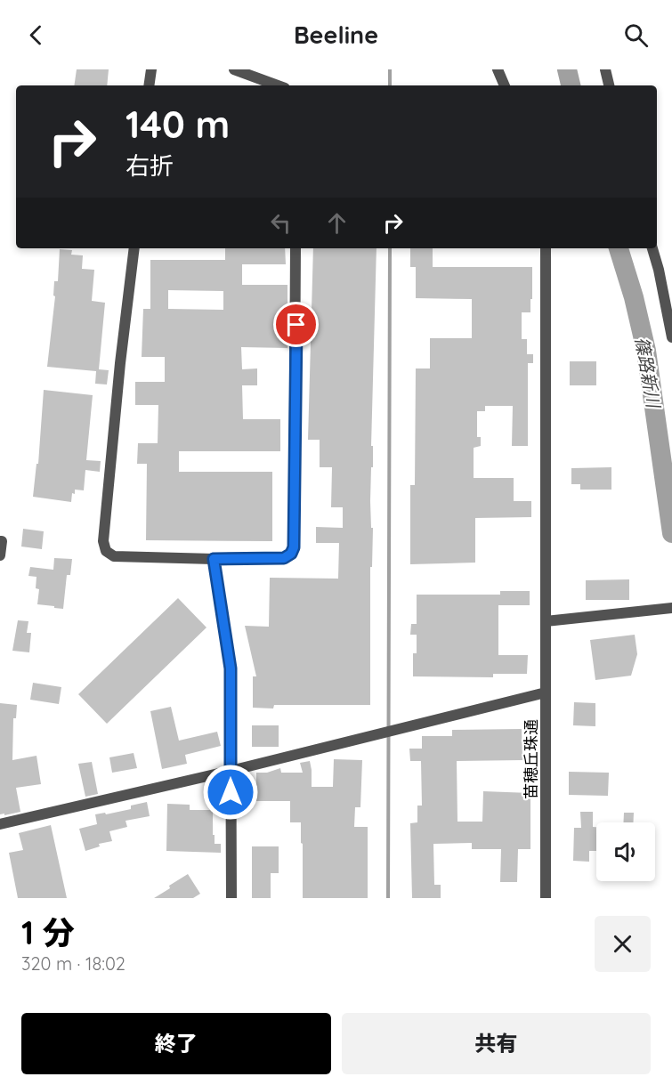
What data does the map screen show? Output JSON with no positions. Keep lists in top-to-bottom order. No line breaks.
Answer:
{"streets":{"street":["苗穂丘珠通"]},"water":["篠路新川"],"page":{"header":"Beeline","turn":["140 m","右折"],"heading":["1 分","320 m · 18:02"],"buttons":["終了","共有"]}}
